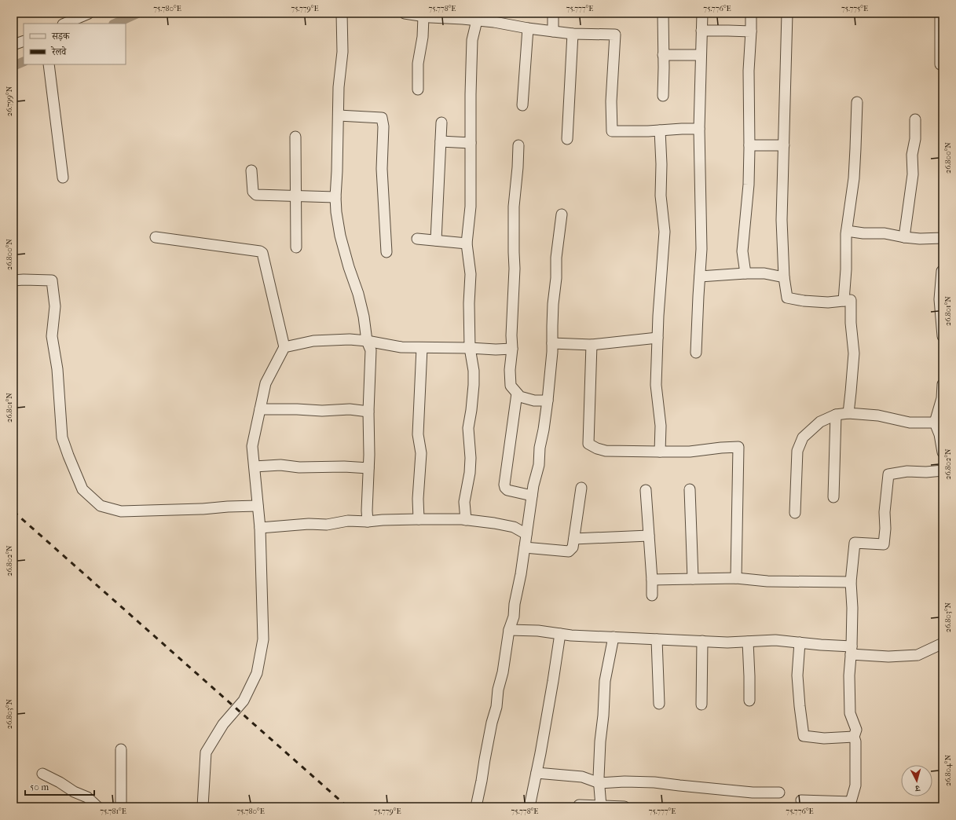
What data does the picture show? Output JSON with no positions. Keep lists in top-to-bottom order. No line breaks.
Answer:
{"legend":["सड़क","रेलवे"],"scale_bar":"50 m","north":"bottom","coordinates":["75.780°E","75.779°E","75.778°E","75.777°E","75.776°E","75.775°E","26.799°N","26.800°N","26.801°N","26.802°N","26.803°N","26.804°N","75.781°E"]}
